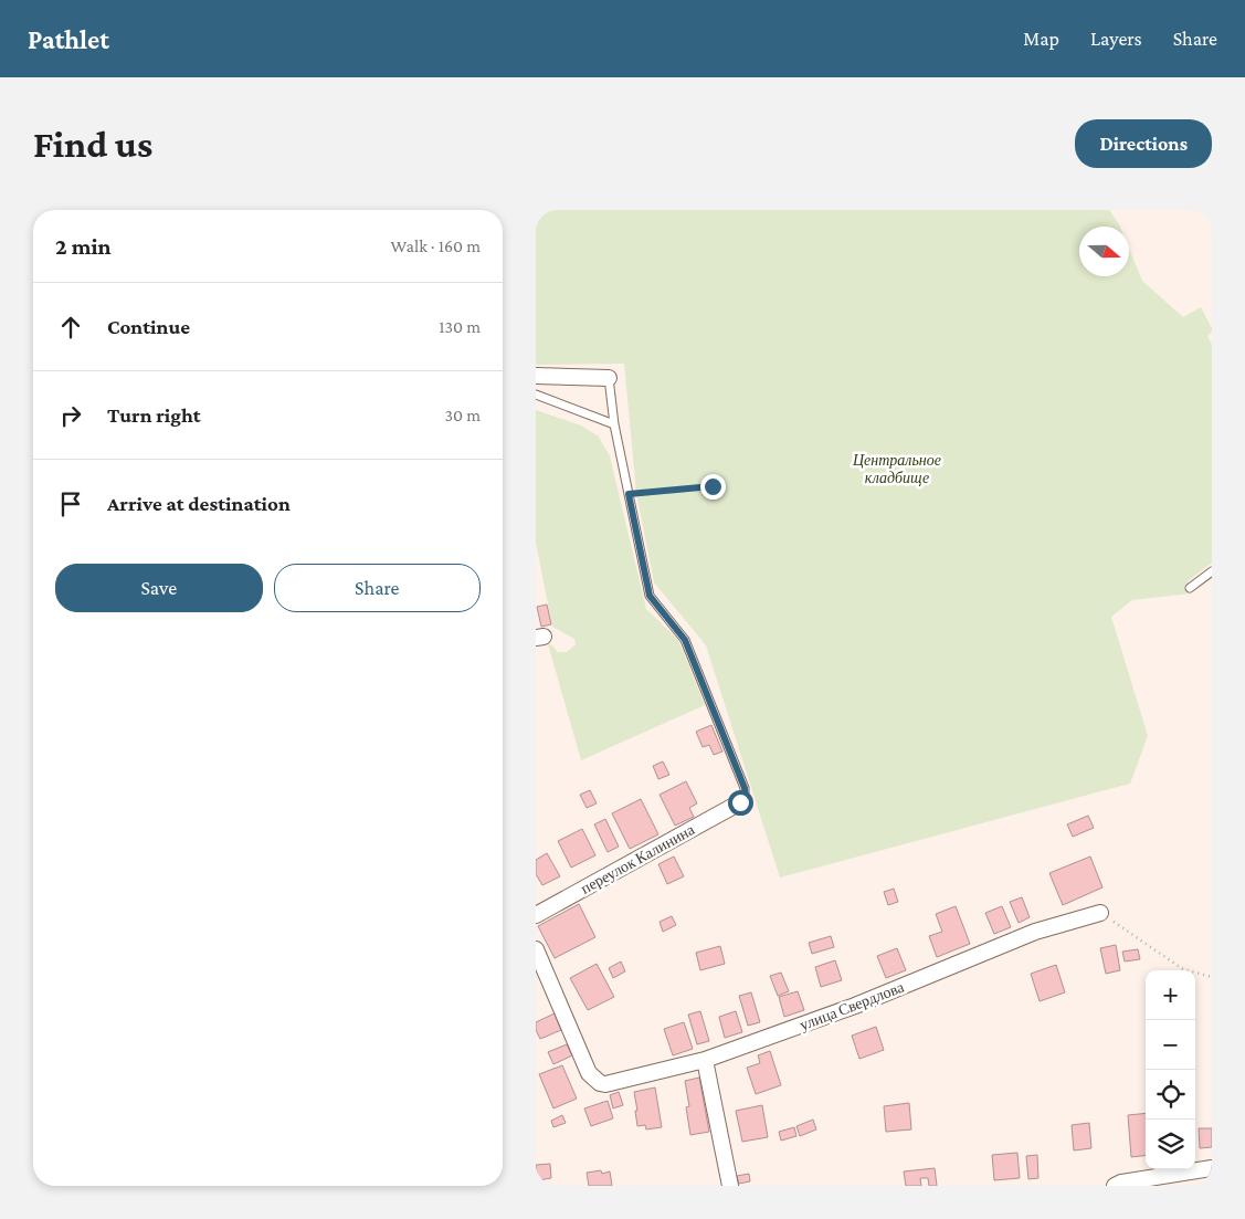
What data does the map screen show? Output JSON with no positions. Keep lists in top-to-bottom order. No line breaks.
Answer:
{"streets":{"street":["переулок Калинина","улица Свердлова"]},"parks":["Центральное кладбище"],"north":"right","page":{"header":"Pathlet","nav":["Map","Layers","Share"],"buttons":["Directions",["Save","Share"]],"title":"Find us","heading":["2 min","Walk · 160 m"],"list":[["Continue","130 m"],["Turn right","30 m"],"Arrive at destination"],"map_buttons":["+","−"]}}
